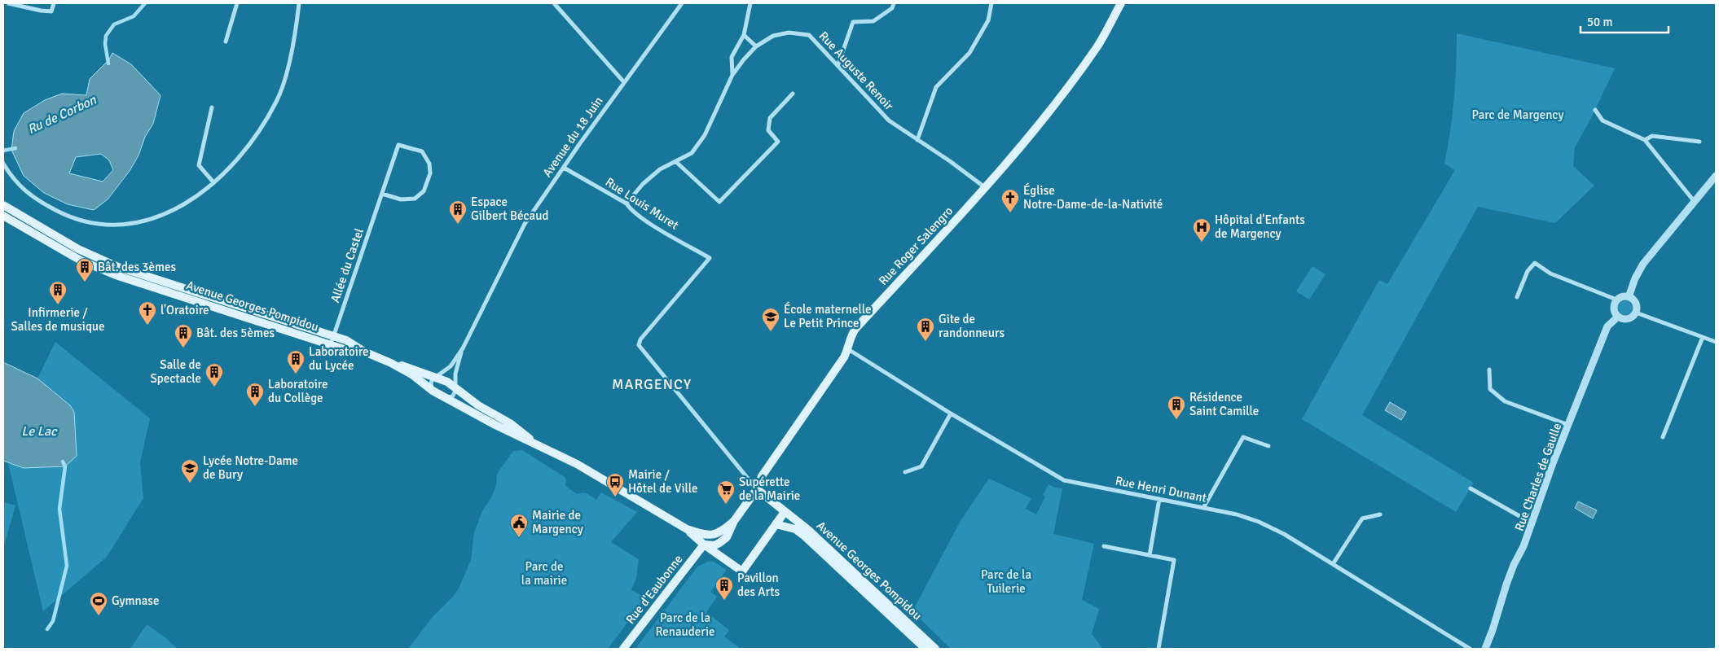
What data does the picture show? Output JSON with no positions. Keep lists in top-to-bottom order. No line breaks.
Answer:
{"streets":{"main road":["Rue Roger Salengro","Avenue Georges Pompidou","Rue d'Eaubonne"],"street":["Rue Auguste Renoir","Avenue du 18 Juin","Rue Louis Muret","Allée du Castel","Rue Charles de Gaulle","Rue Henri Dunant"]},"crossings":[["Rue Auguste Renoir","Rue Louis Muret"],["Rue Auguste Renoir","Rue Roger Salengro"],["Avenue du 18 Juin","Rue Louis Muret"],["Avenue du 18 Juin","Avenue Georges Pompidou"],["Rue Louis Muret","Rue Roger Salengro"],["Rue Louis Muret","Avenue Georges Pompidou"],["Rue Roger Salengro","Avenue Georges Pompidou"],["Rue Roger Salengro","Rue Henri Dunant"],["Allée du Castel","Avenue Georges Pompidou"],["Avenue Georges Pompidou","Rue d'Eaubonne"]],"districts":["MARGENCY"],"water":["Ru de Corbon","Le Lac"],"parks":["Parc de Margency","Parc de la mairie","Parc de la Tuilerie","Parc de la Renauderie"],"places":{"church":["Église Notre-Dame-de-la-Nativité","l'Oratoire"],"building":["Espace Gilbert Bécaud","Bât. des 3èmes","Infirmerie / Salles de musique","Gite de randonneurs","Bât. des 5èmes","Laboratoire du Lycée","Salle de Spectacle","Laboratoire du Collège","Résidence Saint Camille","Pavillon des Arts"],"hospital":["Hôpital d'Enfants de Margency"],"school or university":["École maternelle Le Petit Prince","Lycée Notre-Dame de Bury"],"bus stop":["Mairie / Hôtel de Ville"],"supermarket":["Supérette de la Mairie"],"public building":["Mairie de Margency"],"sports":["Gymnase"]},"scale_bar":"50 m"}
